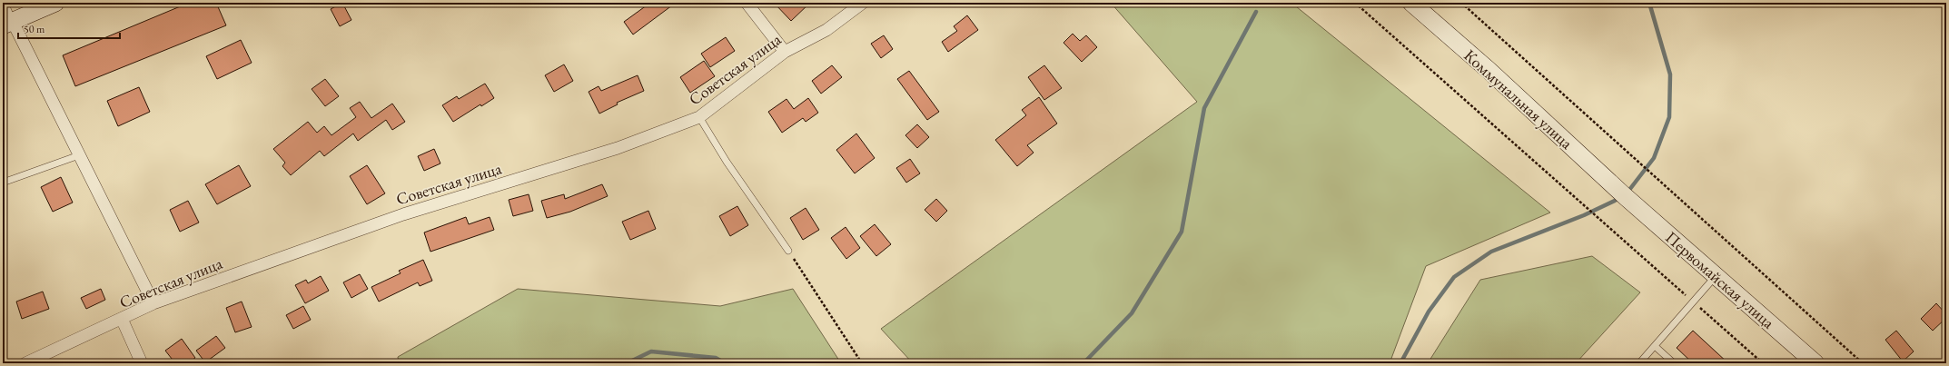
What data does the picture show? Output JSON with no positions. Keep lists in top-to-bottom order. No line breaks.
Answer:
{"streets":{"street":["Советская улица","Коммунальная улица","Первомайская улица"]},"crossings":[["Коммунальная улица","Первомайская улица"]],"scale_bar":"50 m"}
